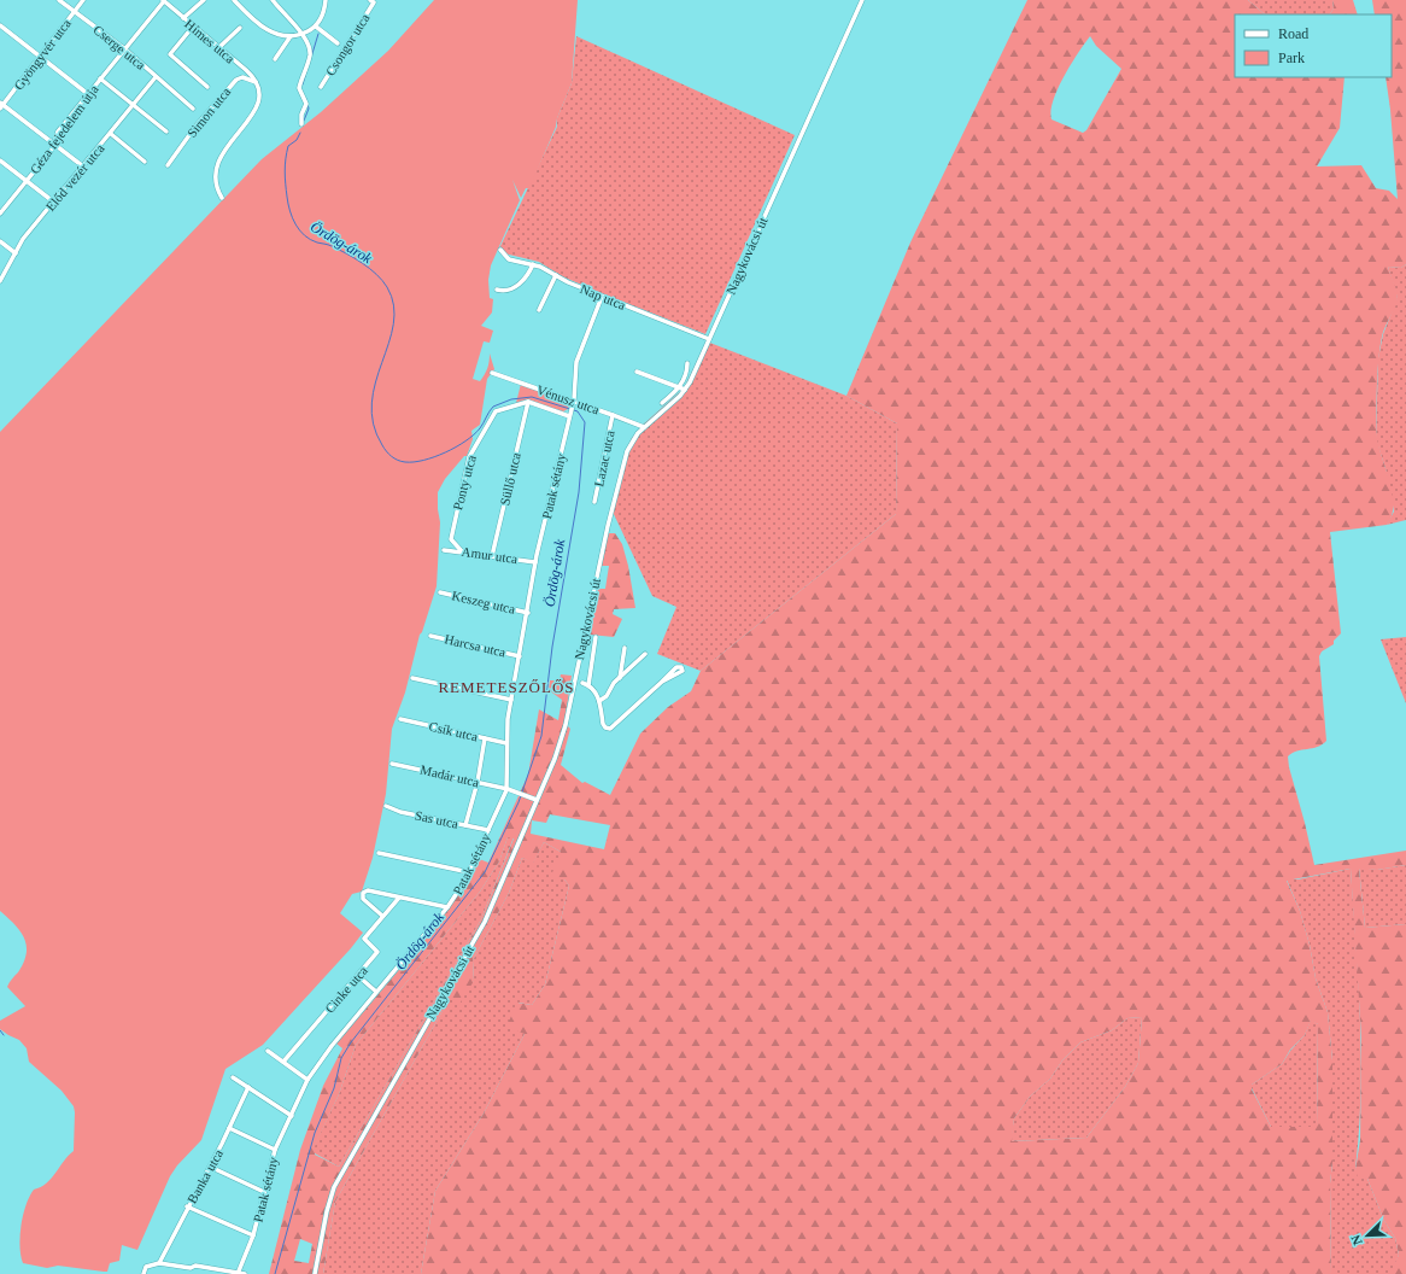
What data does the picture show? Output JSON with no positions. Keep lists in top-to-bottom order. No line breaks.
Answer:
{"streets":{"street":["Hímes utca","Csongor utca","Cserge utca","Gyöngyvér utca","Simon utca","Géza fejedelem útja","Előd vezér utca","Nagykovácsi út","Nap utca","Vénusz utca","Lazac utca","Süllő utca","Ponty utca","Patak sétány","Amur utca","Keszeg utca","Harcsa utca","Csík utca","Madár utca","Sas utca","Cinke utca","Banka utca"]},"crossings":[["Hímes utca","Simon utca"],["Hímes utca","Géza fejedelem útja"],["Cserge utca","Gyöngyvér utca"],["Cserge utca","Géza fejedelem útja"],["Cserge utca","Előd vezér utca"],["Nagykovácsi út","Nap utca"],["Nagykovácsi út","Vénusz utca"],["Nagykovácsi út","Madár utca"],["Nap utca","Patak sétány"],["Vénusz utca","Lazac utca"],["Vénusz utca","Patak sétány"],["Süllő utca","Ponty utca"],["Süllő utca","Amur utca"],["Ponty utca","Amur utca"],["Patak sétány","Amur utca"],["Patak sétány","Keszeg utca"],["Patak sétány","Harcsa utca"],["Patak sétány","Csík utca"],["Patak sétány","Madár utca"],["Patak sétány","Sas utca"]],"districts":["REMETESZŐLŐS"],"water":["Ördög-árok"],"legend":["Road","Park"],"north":"bottom left"}
